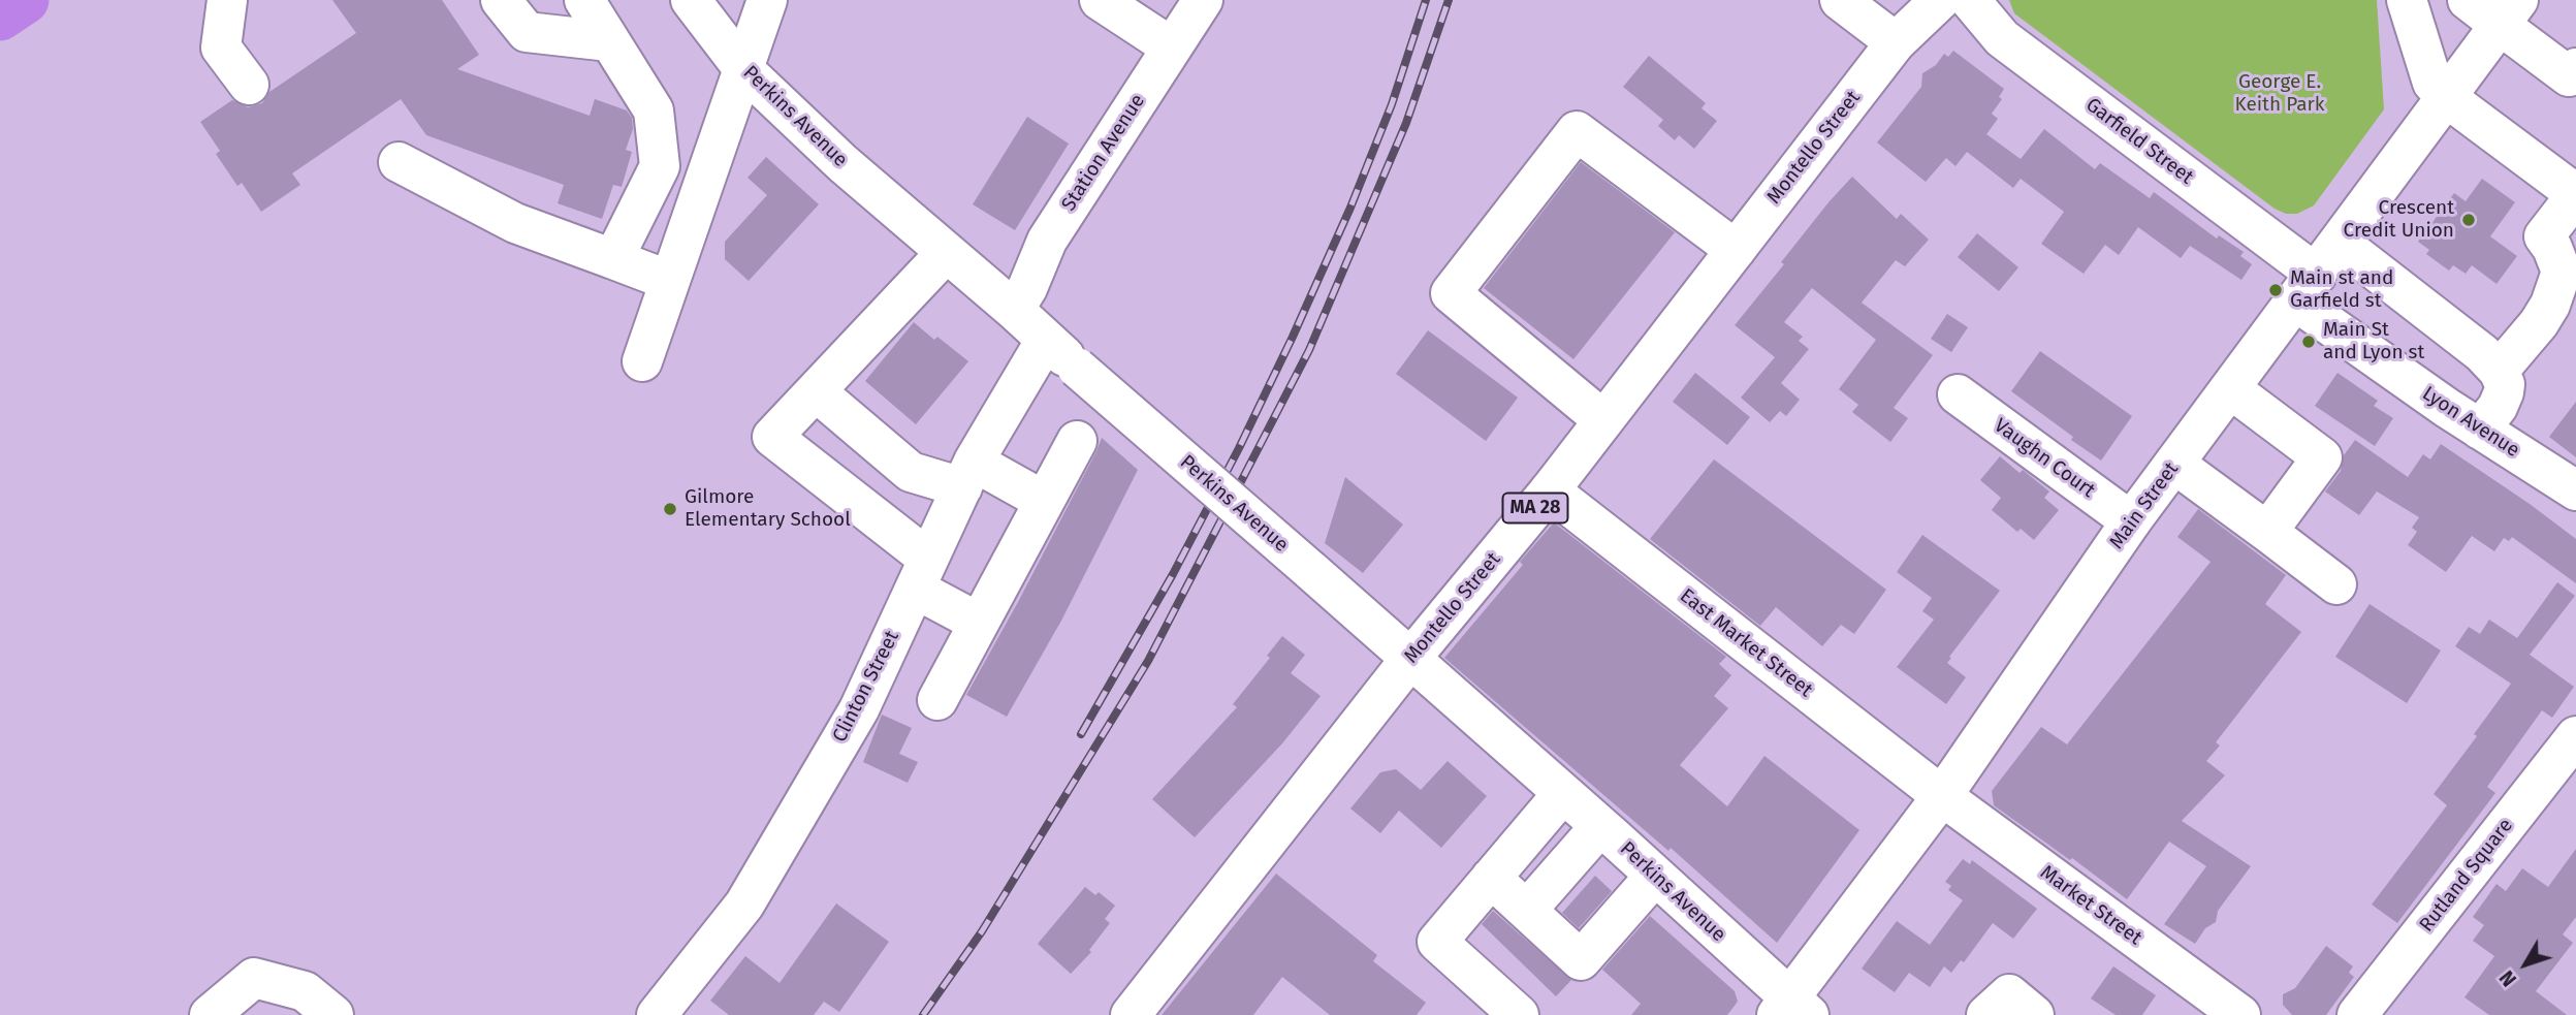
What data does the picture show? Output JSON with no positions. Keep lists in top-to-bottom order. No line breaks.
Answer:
{"streets":{"street":["Perkins Avenue","Garfield Street","Montello Street","Station Avenue","Lyon Avenue","Vaughn Court","Main Street","MA 28","East Market Street","Clinton Street","Rutland Square","Market Street"]},"crossings":[["Perkins Avenue","Montello Street"],["Perkins Avenue","Station Avenue"],["Perkins Avenue","Main Street"],["Perkins Avenue","Clinton Street"],["Garfield Street","Lyon Avenue"],["Garfield Street","Main Street"],["Montello Street","East Market Street"],["Lyon Avenue","Main Street"],["Vaughn Court","Main Street"],["Main Street","East Market Street"],["Main Street","Market Street"],["East Market Street","Market Street"]],"parks":["George E. Keith Park"],"places":["Crescent Credit Union","Main st and Garfield st","Main St and Lyon st","Gilmore Elementary School"],"north":"bottom left"}
